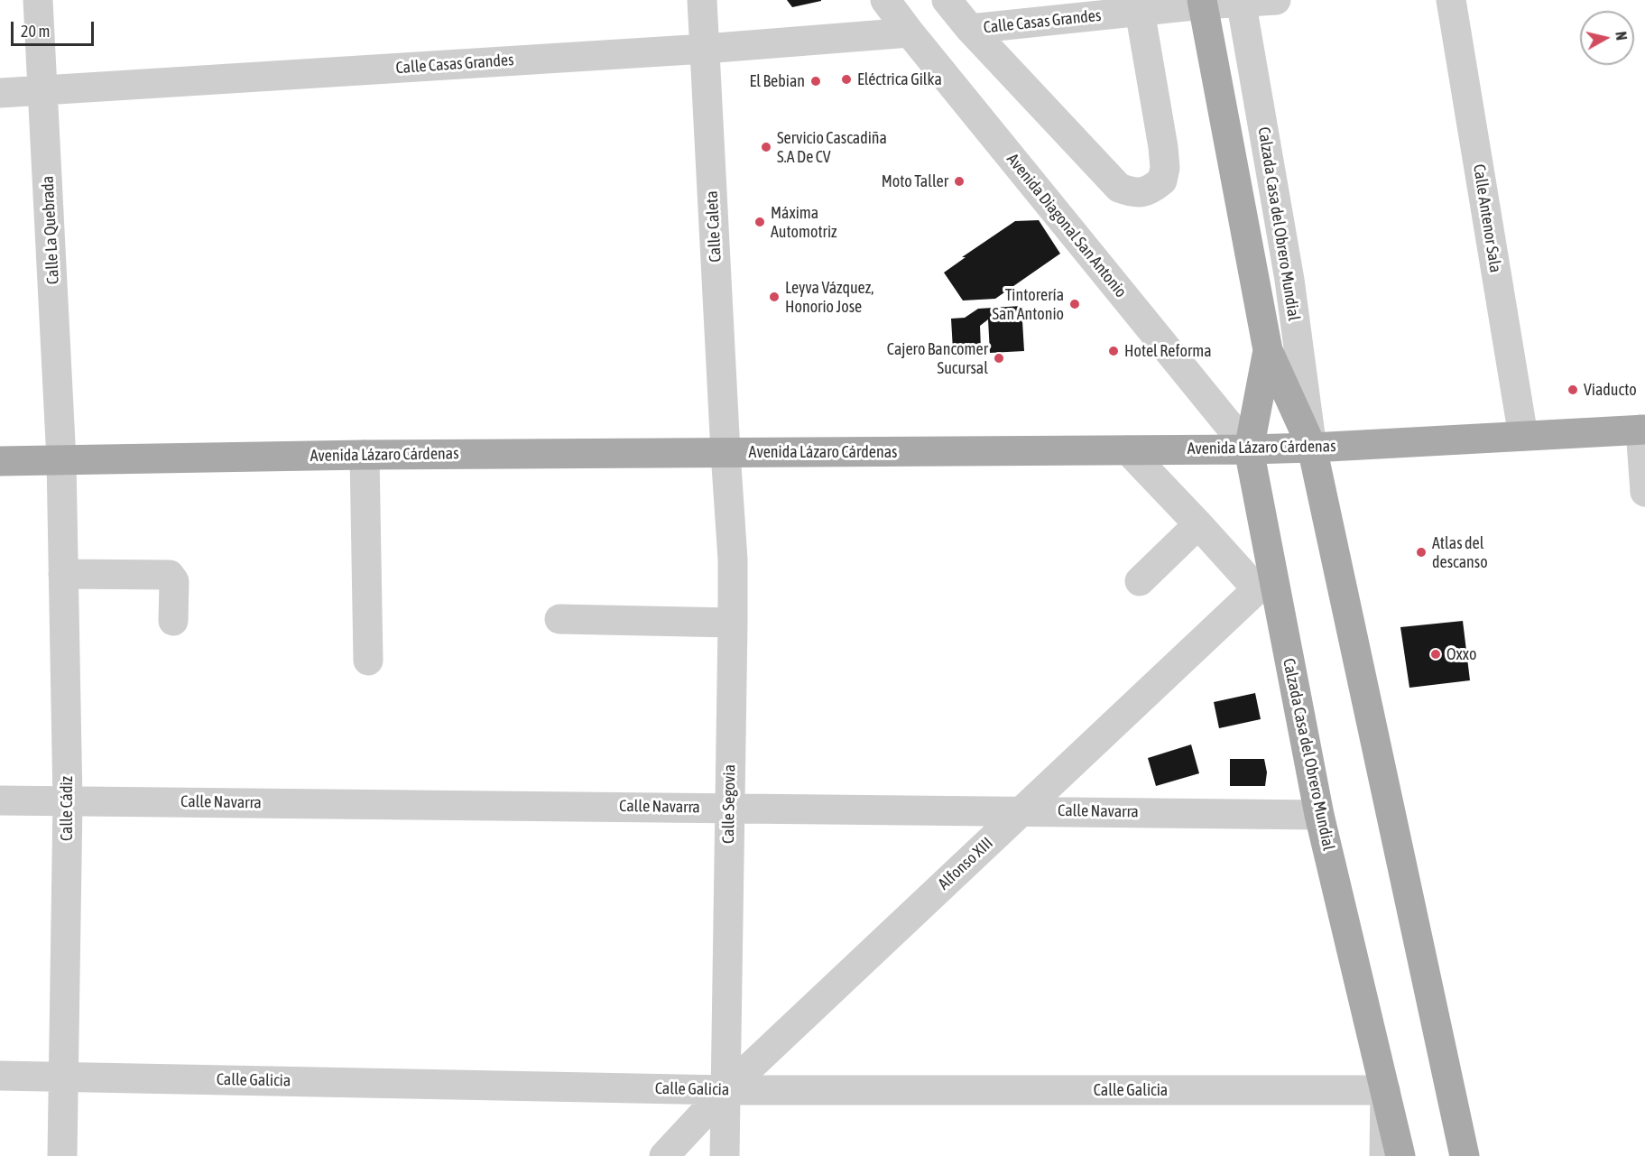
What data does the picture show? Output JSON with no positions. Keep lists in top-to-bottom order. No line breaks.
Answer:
{"streets":{"main road":["Calzada Casa del Obrero Mundial","Avenida Lázaro Cárdenas"],"street":["Calle Casas Grandes","Calle Antenor Sala","Avenida Diagonal San Antonio","Calle Caleta","Calle La Quebrada","Calle Navarra","Calle Segovia","Calle Cádiz","Alfonso XIII","Calle Galicia"]},"crossings":[["Calle Casas Grandes","Calzada Casa del Obrero Mundial"],["Calle Casas Grandes","Avenida Diagonal San Antonio"],["Calle Casas Grandes","Calle Caleta"],["Calle Casas Grandes","Calle La Quebrada"],["Calle Antenor Sala","Avenida Lázaro Cárdenas"],["Calzada Casa del Obrero Mundial","Avenida Diagonal San Antonio"],["Calzada Casa del Obrero Mundial","Avenida Lázaro Cárdenas"],["Calzada Casa del Obrero Mundial","Calle Navarra"],["Calzada Casa del Obrero Mundial","Alfonso XIII"],["Calzada Casa del Obrero Mundial","Calle Galicia"],["Avenida Diagonal San Antonio","Avenida Lázaro Cárdenas"],["Calle Caleta","Avenida Lázaro Cárdenas"],["Calle Caleta","Calle Segovia"],["Calle La Quebrada","Avenida Lázaro Cárdenas"],["Calle La Quebrada","Calle Cádiz"],["Avenida Lázaro Cárdenas","Calle Segovia"],["Avenida Lázaro Cárdenas","Calle Cádiz"],["Calle Navarra","Calle Segovia"],["Calle Navarra","Calle Cádiz"],["Calle Navarra","Alfonso XIII"],["Calle Segovia","Alfonso XIII"],["Calle Segovia","Calle Galicia"],["Calle Cádiz","Calle Galicia"],["Alfonso XIII","Calle Galicia"]],"places":["Eléctrica Gilka","El Bebian","Servicio Cascadiña S.A De CV","Moto Taller","Máxima Automotriz","Leyva Vázquez, Honorio Jose","Tintorería San Antonio","Hotel Reforma","Cajero Bancomer Sucursal","Viaducto","Atlas del descanso","Oxxo"],"scale_bar":"20 m","north":"right"}
